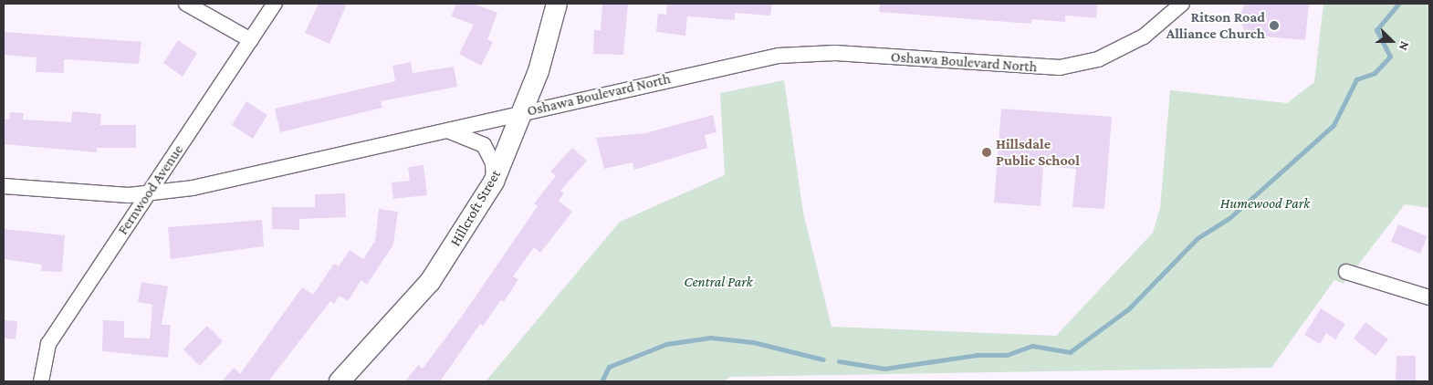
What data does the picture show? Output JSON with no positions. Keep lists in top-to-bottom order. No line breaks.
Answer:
{"streets":{"street":["Oshawa Boulevard North","Fernwood Avenue","Hillcroft Street"]},"crossings":[["Oshawa Boulevard North","Fernwood Avenue"],["Oshawa Boulevard North","Hillcroft Street"]],"parks":["Humewood Park","Central Park"],"places":["Ritson Road Alliance Church","Hillsdale Public School"],"north":"right"}
